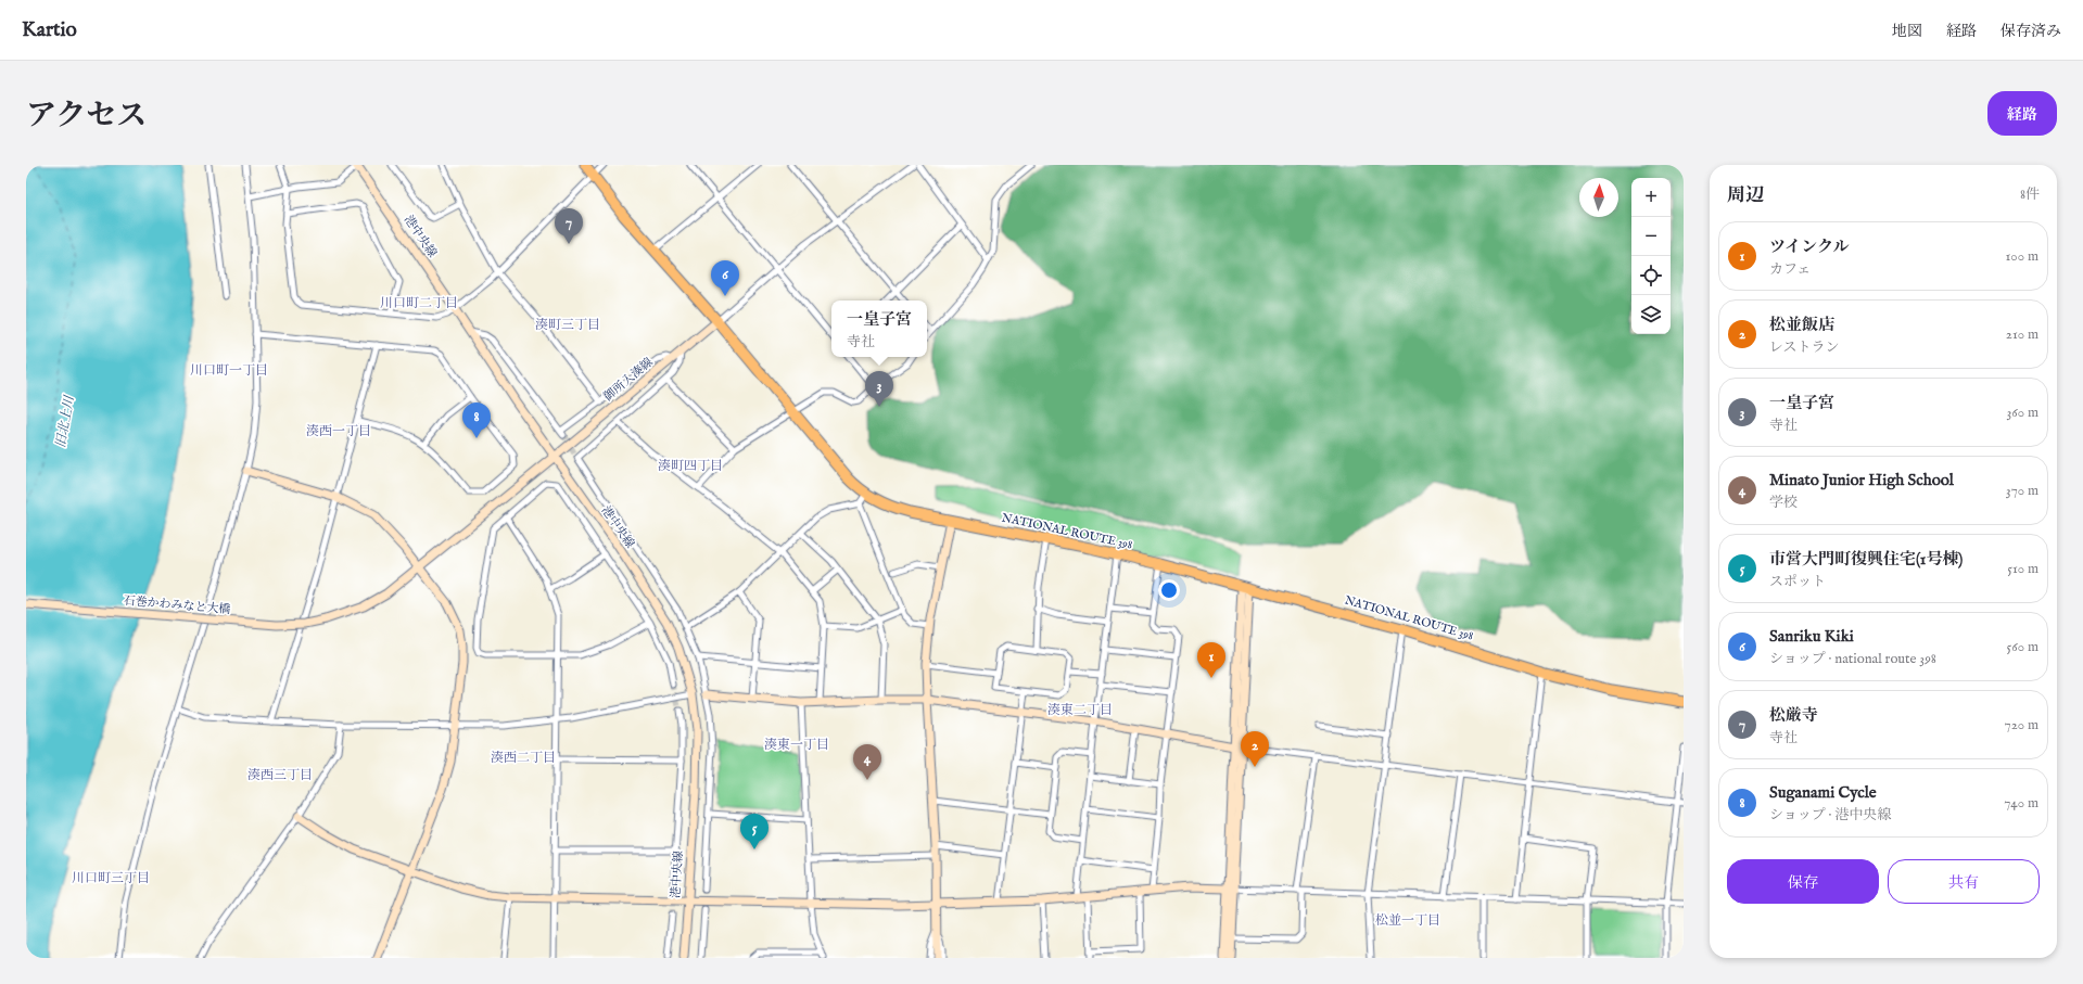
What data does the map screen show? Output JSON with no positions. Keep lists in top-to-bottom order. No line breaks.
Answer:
{"streets":{"highway":["NATIONAL ROUTE 398"],"street":["港中央線","御所入湊線","石巻かわみなと大橋"]},"crossings":[["港中央線","御所入湊線"],["御所入湊線","NATIONAL ROUTE 398"],["御所入湊線","石巻かわみなと大橋"]],"districts":["川口町二丁目","湊町三丁目","川口町一丁目","湊西一丁目","湊町四丁目","湊東二丁目","湊東一丁目","湊西二丁目","湊西三丁目","川口町三丁目","松並一丁目"],"water":["旧北上川"],"north":"top","page":{"header":"Kartio","nav":["地図","経路","保存済み"],"title":"アクセス","buttons":["経路",["保存","共有"]],"heading":["周辺","8件"],"map_buttons":["+","−"],"pins":["7","6","3","8","1","2","4","5"],"list":[{"mark":"1","name":"ツインクル","note":"カフェ","value":"100 m"},{"mark":"2","name":"松並飯店","note":"レストラン","value":"210 m"},{"mark":"3","name":"一皇子宮","note":"寺社","value":"360 m"},{"mark":"4","name":"Minato Junior High School","note":"学校","value":"370 m"},{"mark":"5","name":"市営大門町復興住宅(1号棟)","note":"スポット","value":"510 m"},{"mark":"6","name":"Sanriku Kiki","note":"ショップ · national route 398","value":"560 m"},{"mark":"7","name":"松厳寺","note":"寺社","value":"720 m"},{"mark":"8","name":"Suganami Cycle","note":"ショップ · 港中央線","value":"740 m"}],"popup":["一皇子宮","寺社"]}}
